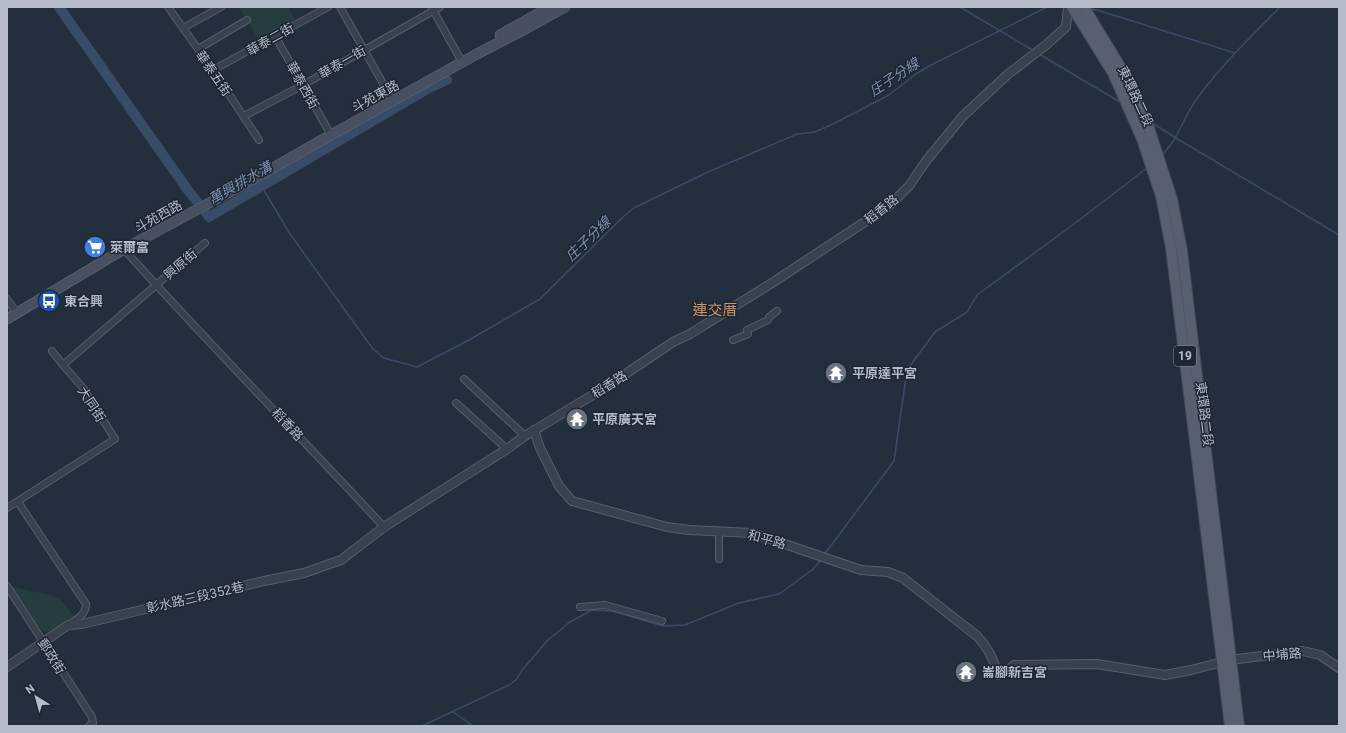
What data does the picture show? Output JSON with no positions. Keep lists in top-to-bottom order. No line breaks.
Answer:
{"streets":{"main road":["斗苑東路","東環路二段","斗苑西路","19"],"street":["華泰二街","華泰一街","華泰五街","華泰西街","稻香路","興原街","大同街","和平路","彰水路三段352巷","中埔路","郵政街"]},"crossings":[["華泰二街","華泰五街"],["華泰二街","華泰西街"],["華泰一街","華泰五街"],["華泰一街","華泰西街"],["華泰西街","斗苑東路"],["斗苑東路","斗苑西路"],["東環路二段","中埔路"],["稻香路","斗苑西路"],["稻香路","興原街"],["稻香路","和平路"],["稻香路","彰水路三段352巷"],["和平路","中埔路"],["彰水路三段352巷","郵政街"]],"districts":["連交厝"],"water":["庄子分線","萬興排水溝"],"places":{"supermarket":["萊爾富"],"bus stop":["東合興"],"temple":["平原達平宮","平原廣天宮","崙腳新吉宮"]},"north":"top left"}
